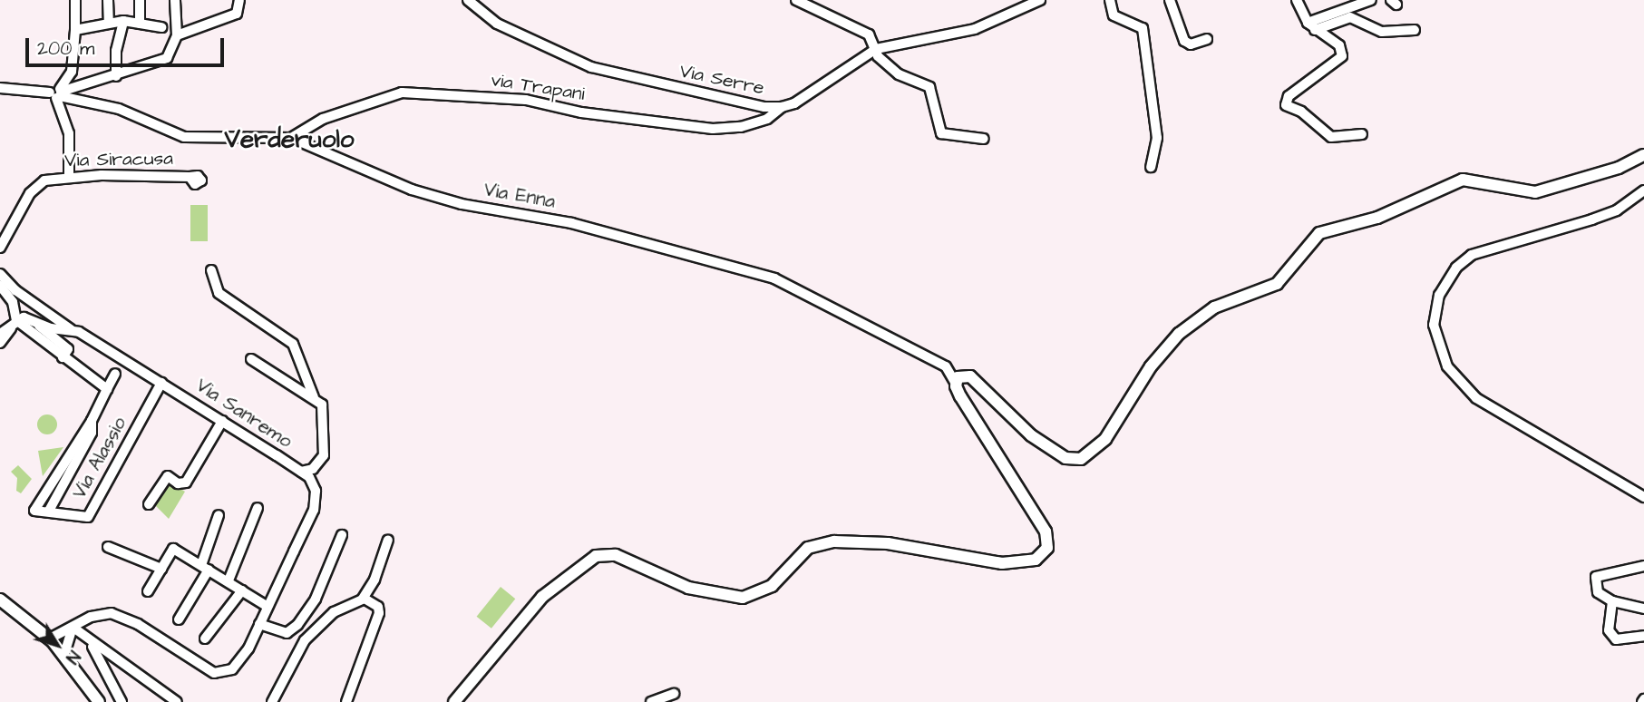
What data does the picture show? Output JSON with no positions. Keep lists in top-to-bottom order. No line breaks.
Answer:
{"streets":{"street":["Via Serre","via Trapani","Via Siracusa","Via Enna","Via Sanremo","Via Alassio"]},"crossings":[["Via Serre","via Trapani"],["via Trapani","Via Enna"],["Via Sanremo","Via Alassio"]],"districts":["Verderuolo"],"scale_bar":"200 m","north":"bottom right"}
